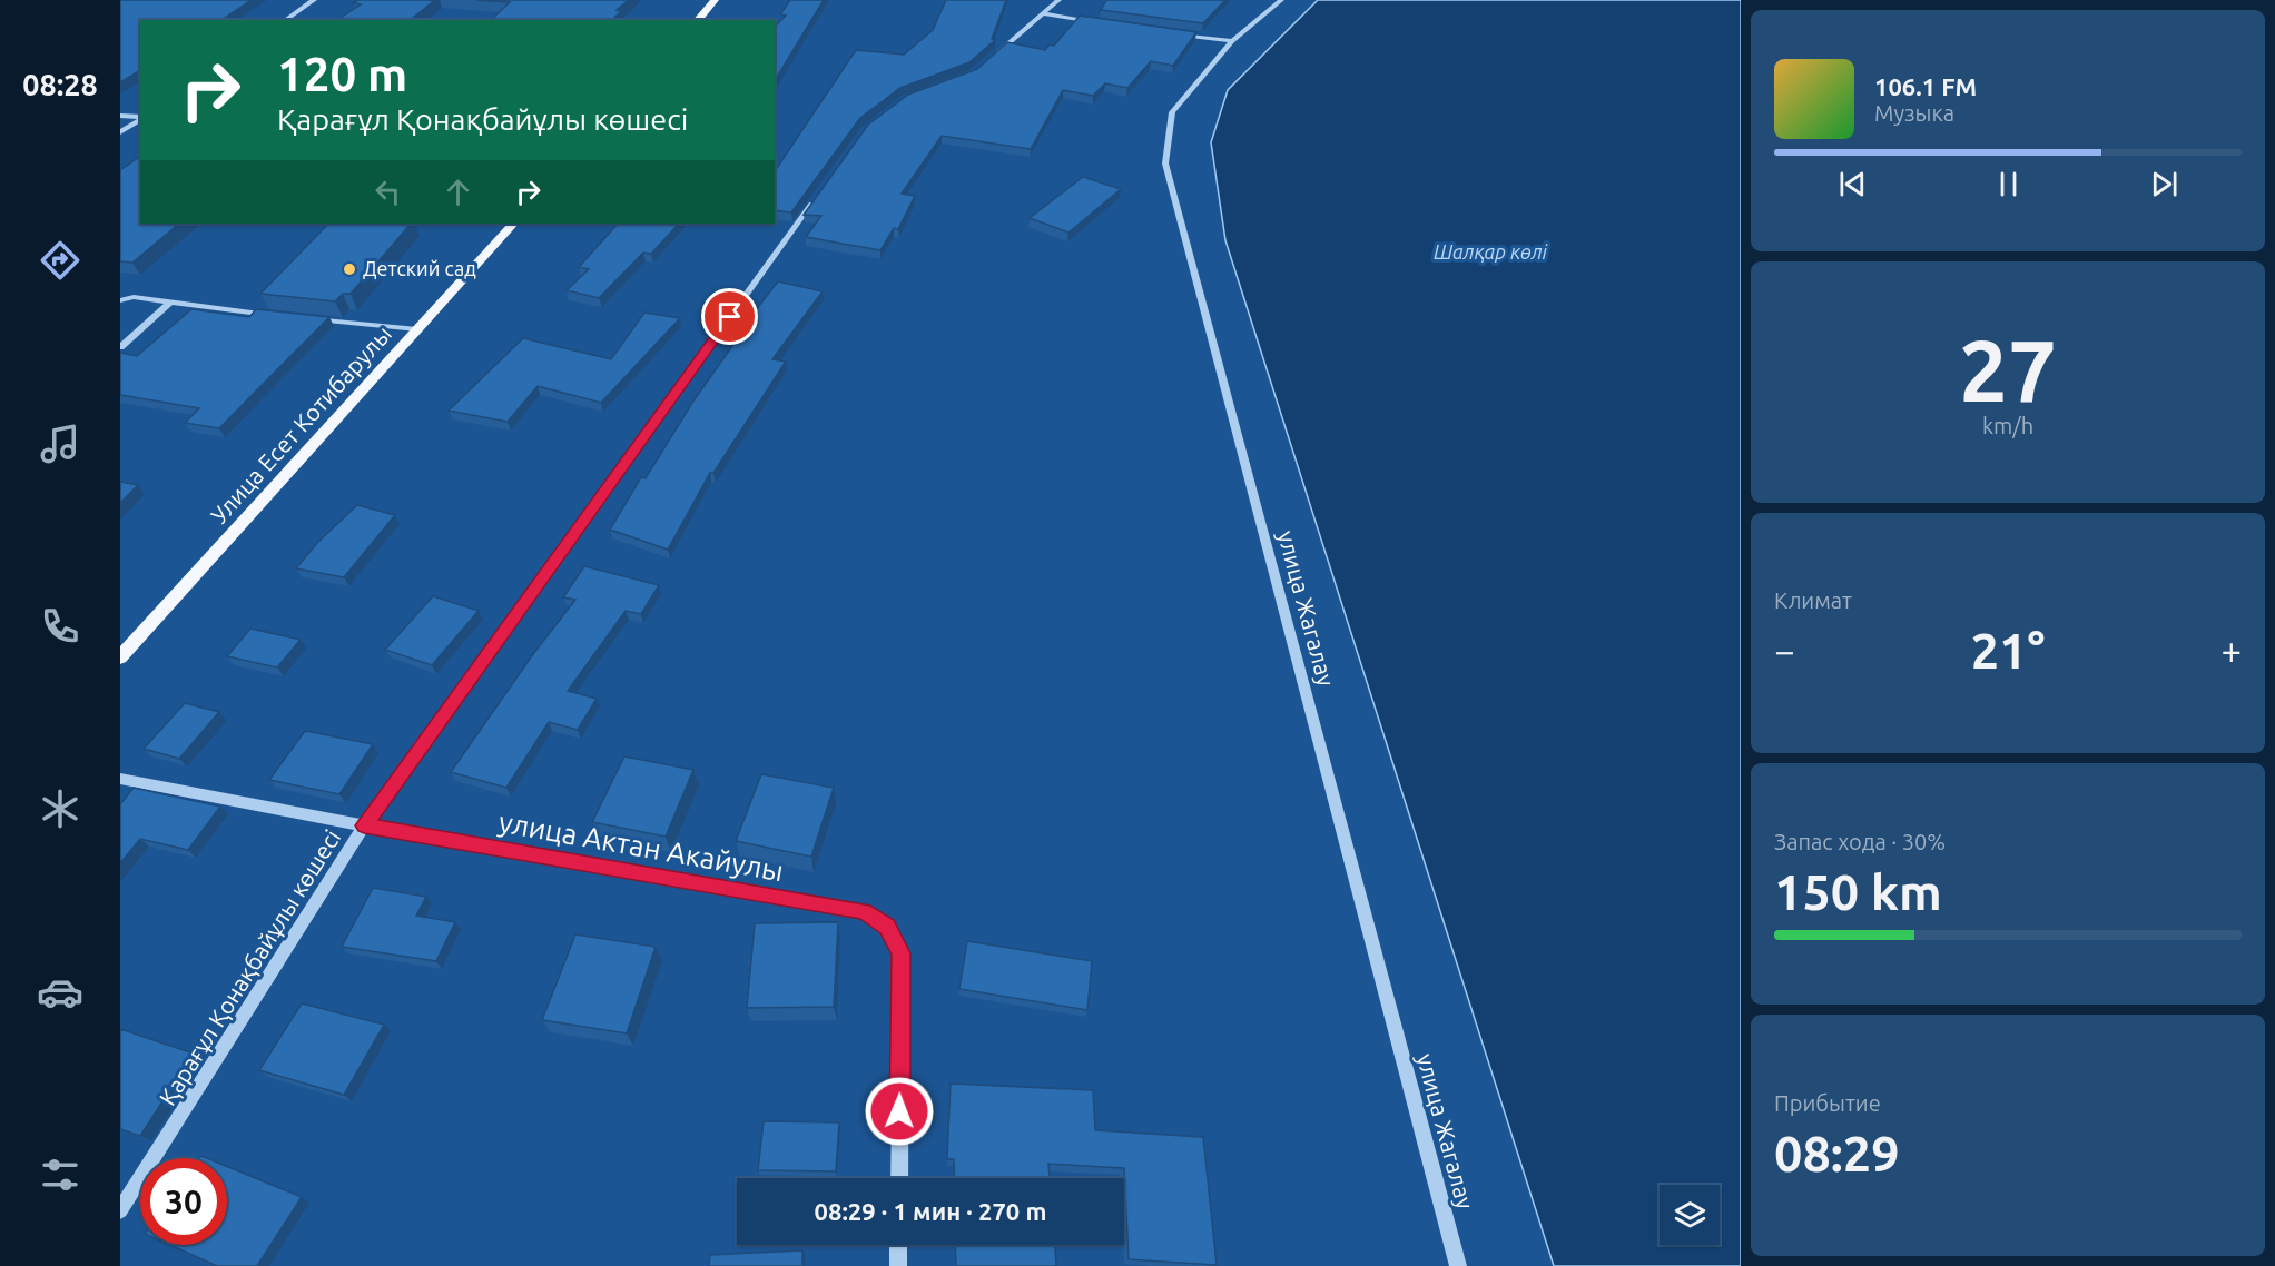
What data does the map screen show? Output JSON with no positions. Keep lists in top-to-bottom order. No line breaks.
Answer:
{"streets":{"main road":["Улица Есет Котибарулы"],"street":["улица Жагалау","улица Актан Акайулы","Қарағұл Қонақбайұлы көшесі"]},"crossings":[["улица Актан Акайулы","Қарағұл Қонақбайұлы көшесі"]],"water":["Шалқар көлі"],"places":["Детский сад"],"page":{"tabs":"08:28","turn":["120 m","Қарағұл Қонақбайұлы көшесі"],"song":["106.1 FM","Музыка"],"tile":[["27","km/h"],"Климат",["Запас хода · 30%","150 km"],["Прибытие","08:29"]],"heat":["−","21°","+"],"limit":"30","trip":"08:29 · 1 мин · 270 m"}}
